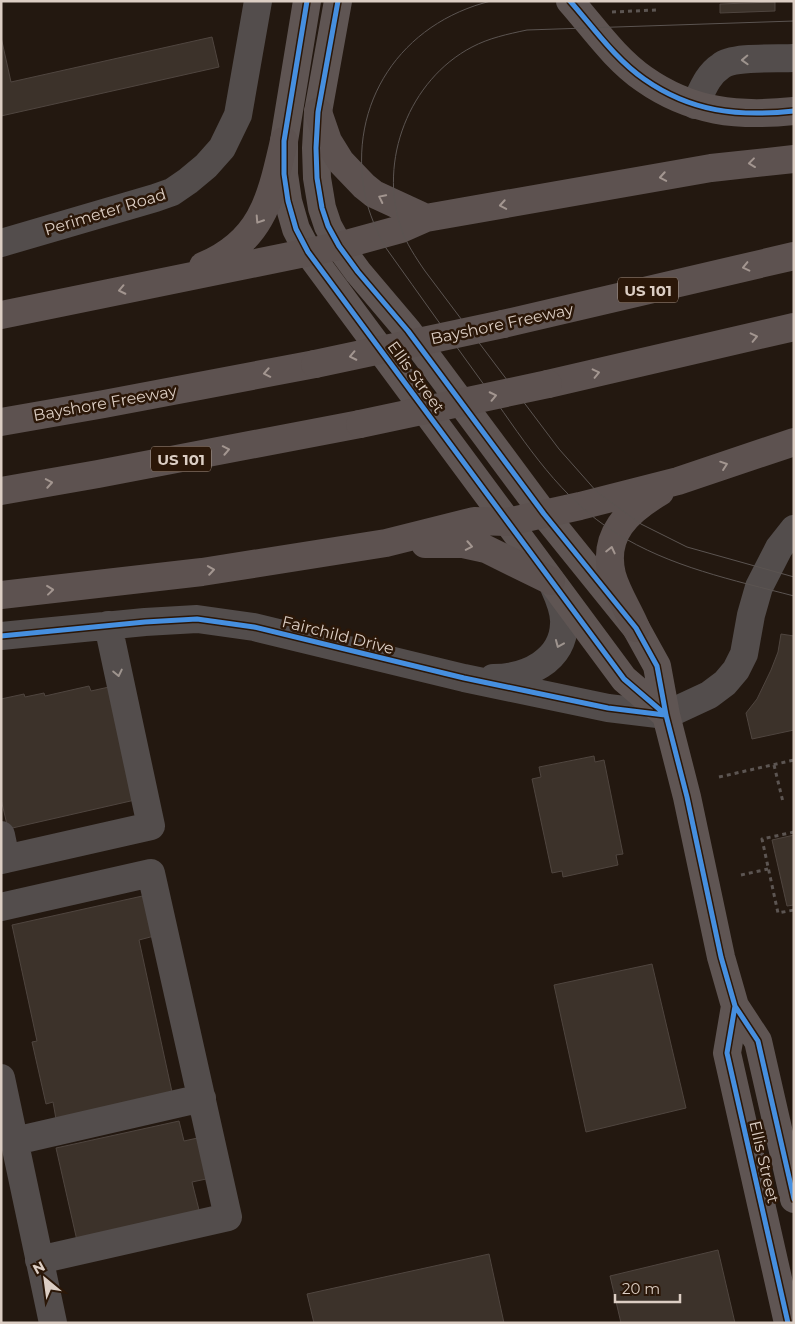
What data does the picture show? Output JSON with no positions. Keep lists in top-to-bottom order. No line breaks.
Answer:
{"streets":{"highway":["US 101","Bayshore Freeway"],"main road":["Ellis Street"],"street":["Perimeter Road","Fairchild Drive"]},"crossings":[["Ellis Street","Fairchild Drive"]],"scale_bar":"20 m","north":"top left"}
